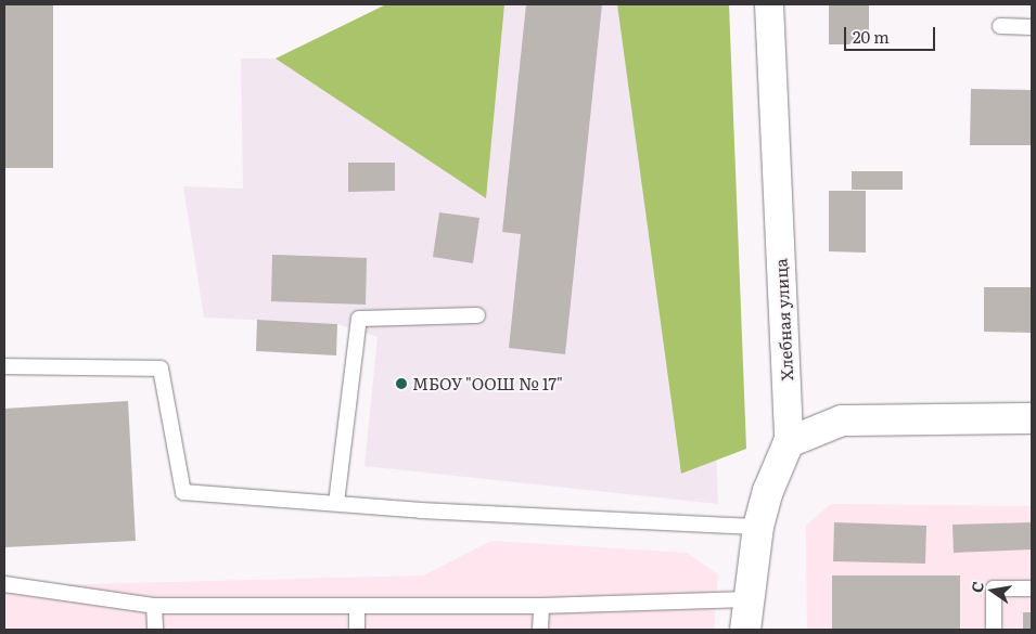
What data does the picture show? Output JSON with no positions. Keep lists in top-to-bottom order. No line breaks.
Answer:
{"streets":{"street":["Хлебная улица"]},"places":["МБОУ \"ООШ № 17\""],"scale_bar":"20 m","north":"left"}
